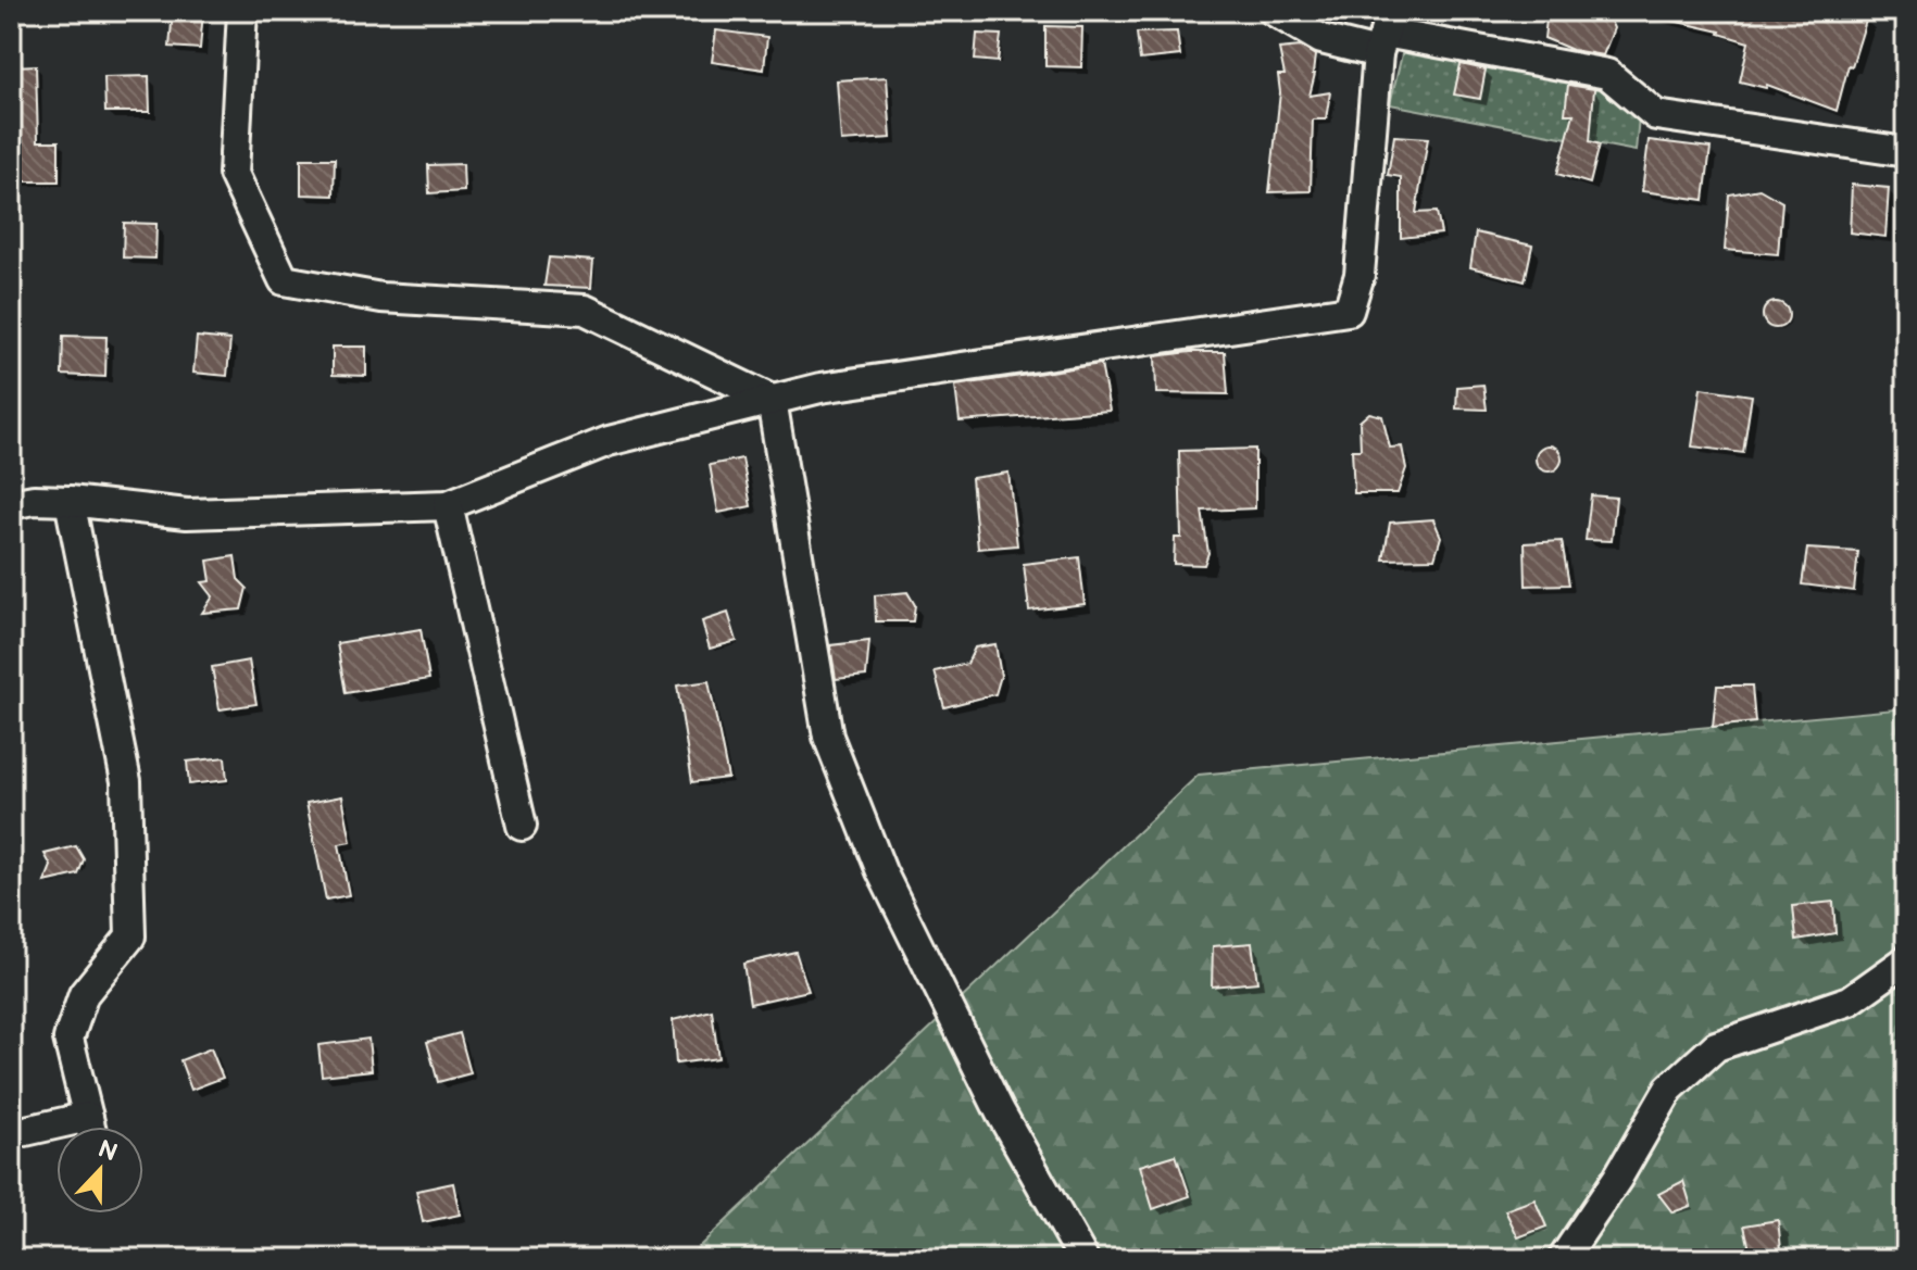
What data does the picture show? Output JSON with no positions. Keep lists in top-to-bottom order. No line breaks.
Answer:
{"north":"top"}
